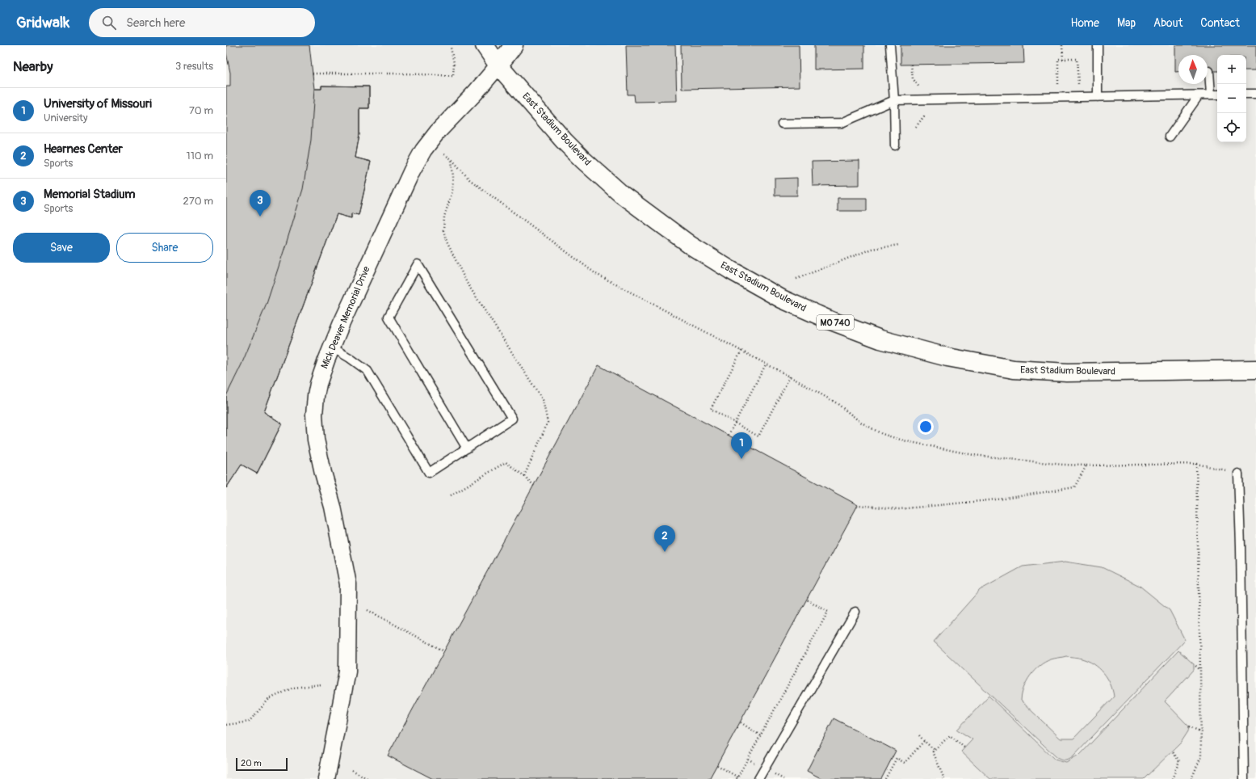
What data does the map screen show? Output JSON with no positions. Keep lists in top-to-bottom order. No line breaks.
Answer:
{"streets":{"main road":["East Stadium Boulevard","MO 740"],"street":["Mick Deaver Memorial Drive"]},"crossings":[["East Stadium Boulevard","Mick Deaver Memorial Drive"]],"scale_bar":"20 m","north":"top","page":{"header":"Gridwalk","search":"Search here","nav":["Home","Map","About","Contact"],"heading":["Nearby","3 results"],"map_buttons":["+","−"],"list":[{"mark":"1","name":"University of Missouri","note":"University","value":"70 m"},{"mark":"2","name":"Hearnes Center","note":"Sports","value":"110 m"},{"mark":"3","name":"Memorial Stadium","note":"Sports","value":"270 m"}],"pins":["3","1","2"],"buttons":["Save","Share"],"scale":"20 m"}}
